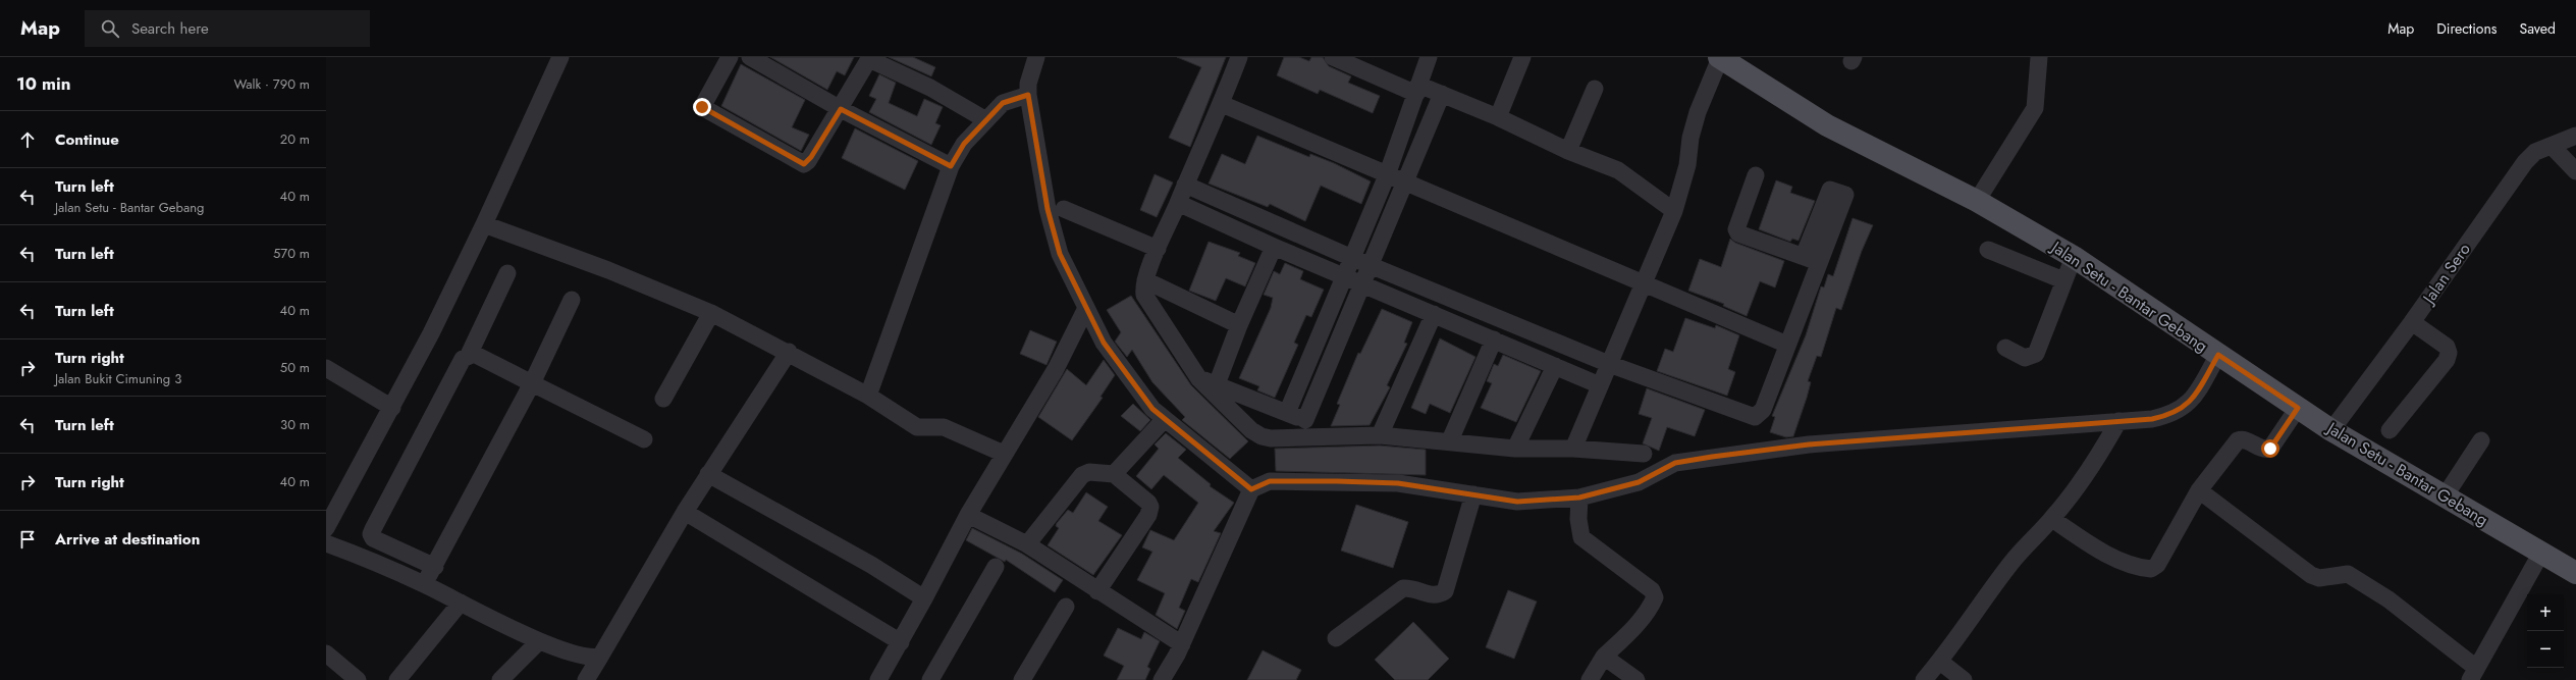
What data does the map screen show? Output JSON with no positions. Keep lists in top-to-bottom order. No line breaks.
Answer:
{"streets":{"main road":["Jalan Setu - Bantar Gebang"],"street":["Jalan Sero"]},"crossings":[["Jalan Sero","Jalan Setu - Bantar Gebang"]],"page":{"header":"Map","search":"Search here","nav":["Map","Directions","Saved"],"heading":["10 min","Walk · 790 m"],"list":[["Continue","20 m"],["Turn left","Jalan Setu - Bantar Gebang","40 m"],["Turn left","570 m"],["Turn left","40 m"],["Turn right","Jalan Bukit Cimuning 3","50 m"],["Turn left","30 m"],["Turn right","40 m"],"Arrive at destination"],"map_buttons":["+","−"]}}
